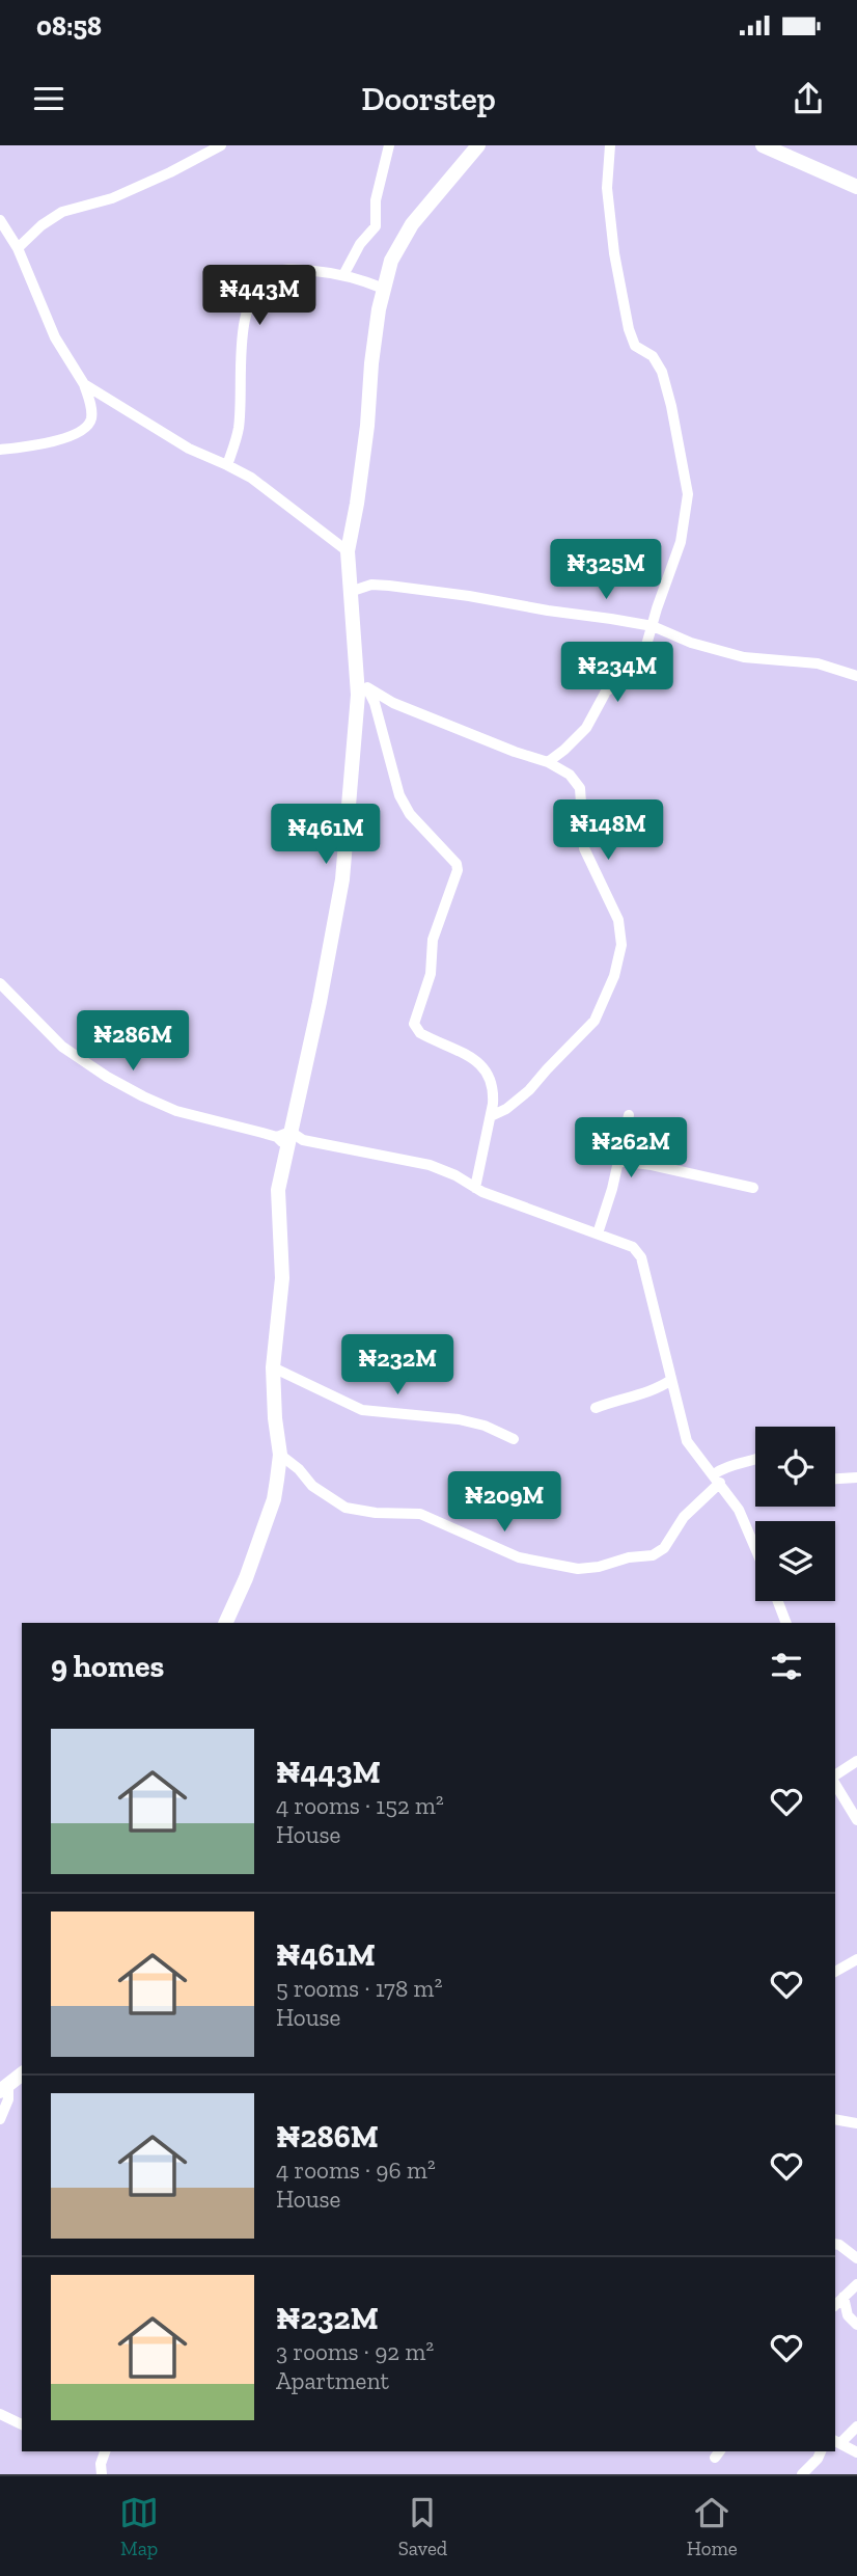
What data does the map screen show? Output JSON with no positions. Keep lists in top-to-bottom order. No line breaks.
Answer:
{"page":{"status":"08:58","header":"Doorstep","price":["₦443M","₦325M","₦234M","₦148M","₦461M","₦286M","₦262M","₦232M","₦209M"],"heading":"9 homes","list":[{"name":"₦443M","note":"4 rooms · 152 m² · House"},{"name":"₦461M","note":"5 rooms · 178 m² · House"},{"name":"₦286M","note":"4 rooms · 96 m² · House"},{"name":"₦232M","note":"3 rooms · 92 m² · Apartment"}],"tabs":["Map","Saved","Home"]}}
